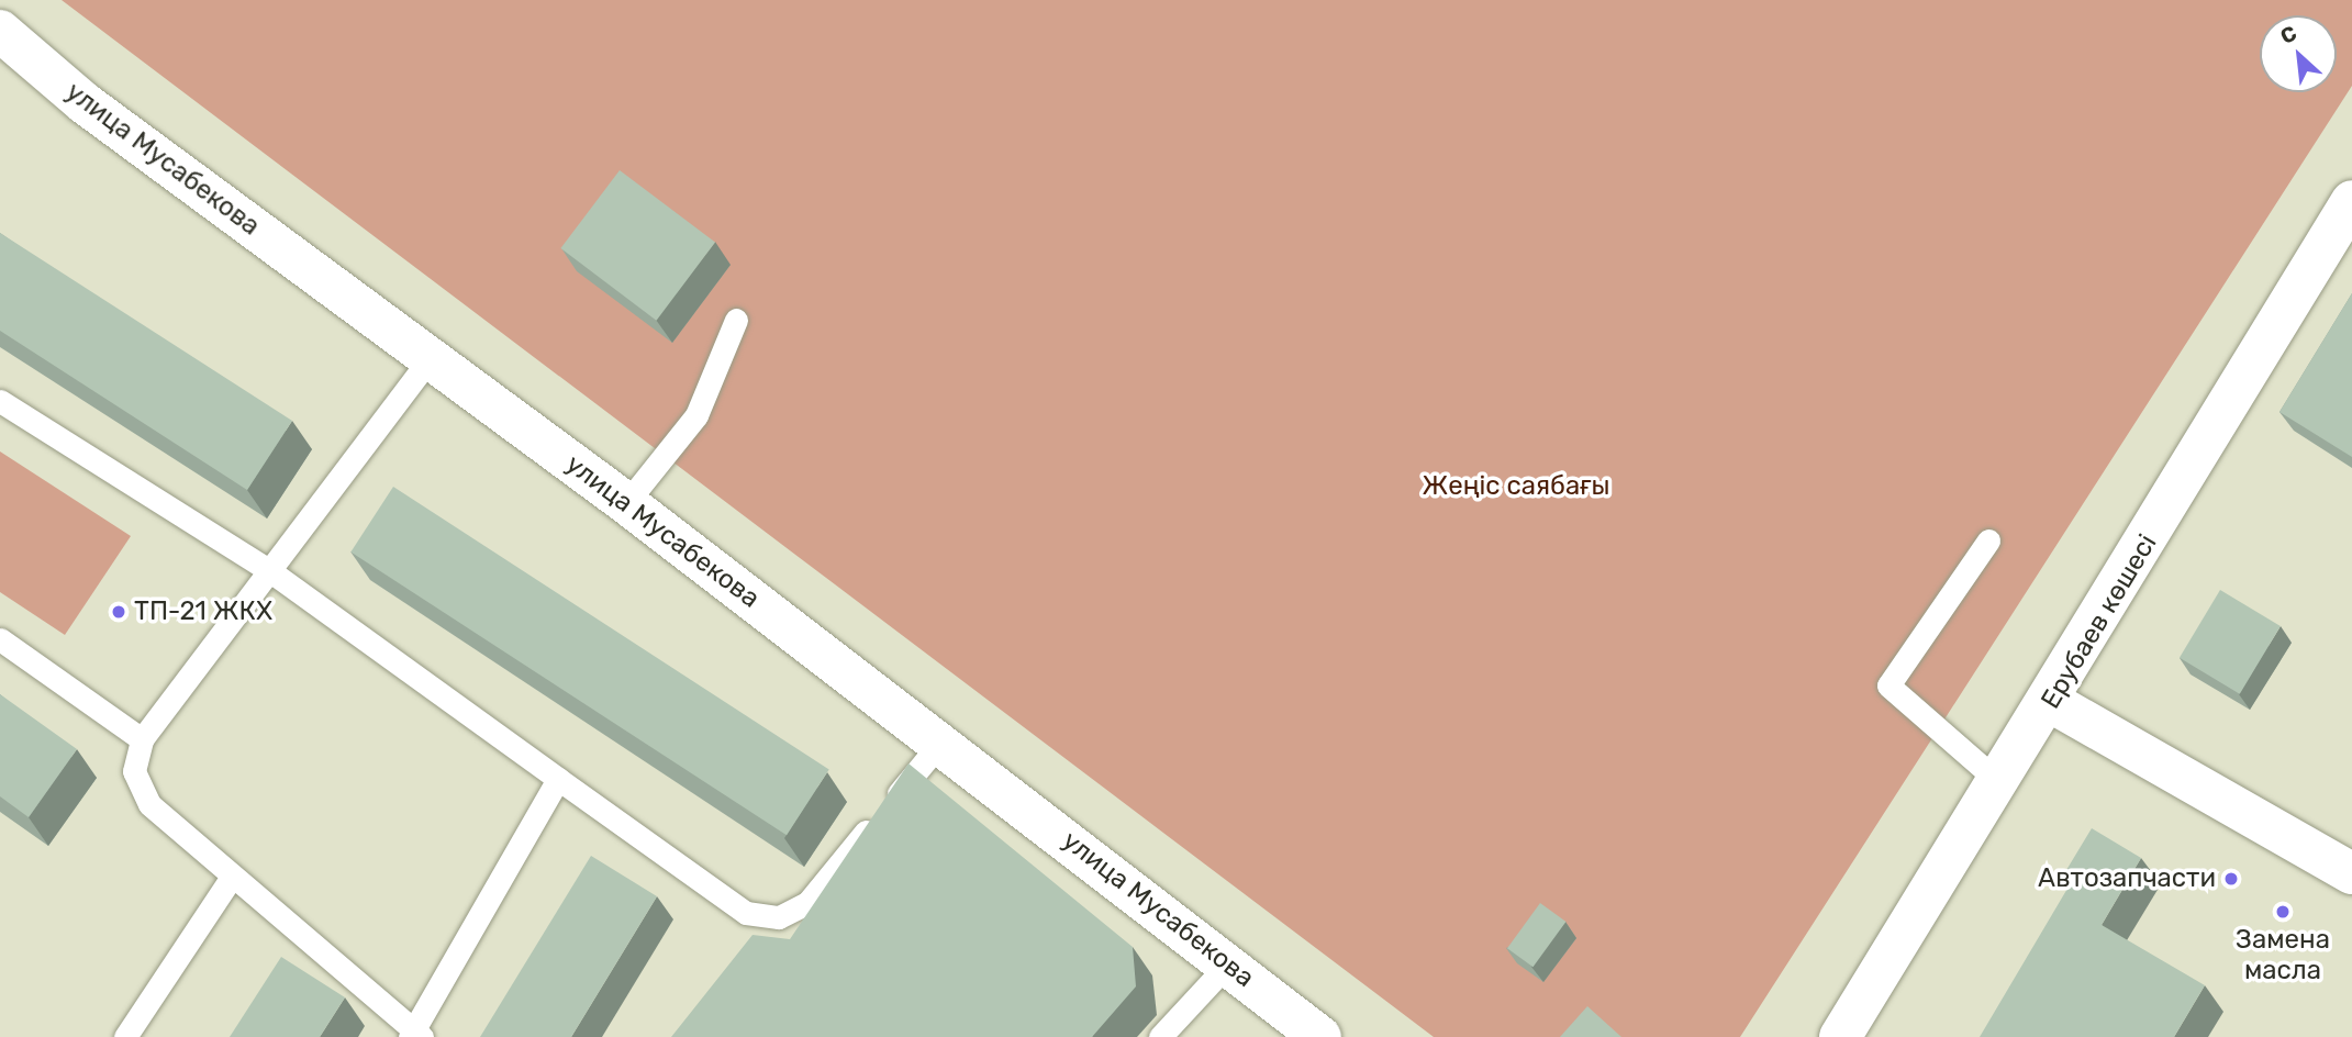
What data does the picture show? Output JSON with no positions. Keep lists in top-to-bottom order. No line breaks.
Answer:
{"streets":{"street":["улица Мусабекова","Ерубаев көшесі"]},"parks":["Жеңіс саябағы"],"places":["ТП-21 ЖКХ","Автозапчасти","Замена масла"],"north":"top left"}
